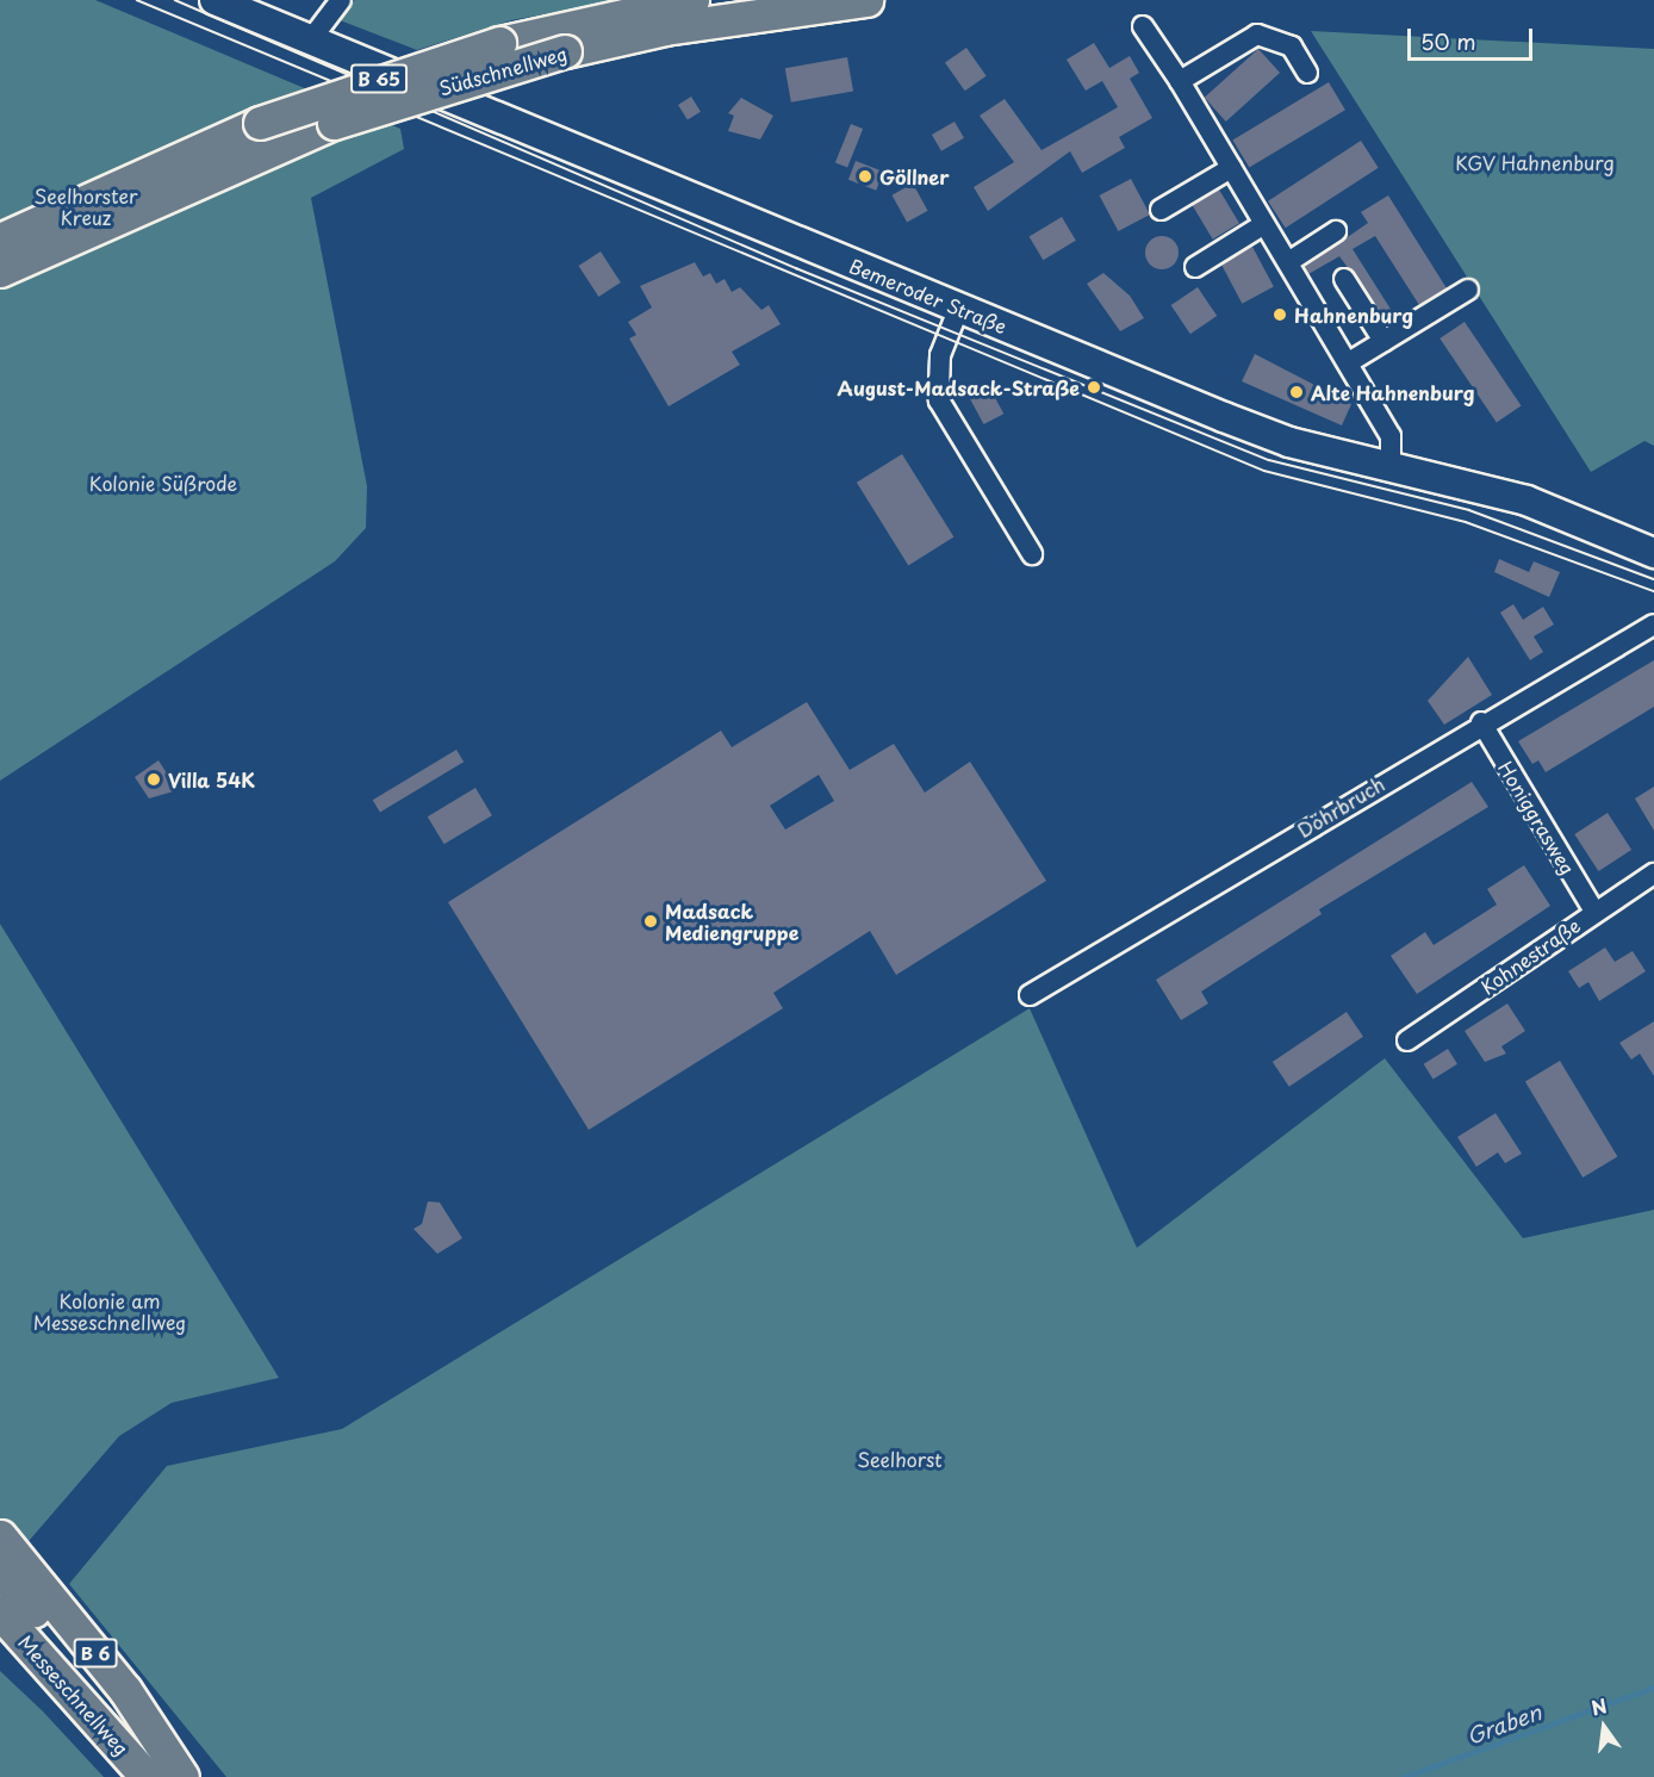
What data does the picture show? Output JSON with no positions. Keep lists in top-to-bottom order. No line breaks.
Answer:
{"streets":{"highway":["Südschnellweg","B 65","B 6","Messeschnellweg"],"main road":["Bemeroder Straße"],"street":["Döhrbruch","Honiggrasweg","Kohnestraße"]},"crossings":[["Döhrbruch","Honiggrasweg"],["Honiggrasweg","Kohnestraße"],["B 6","Messeschnellweg"]],"water":["Graben"],"parks":["KGV Hahnenburg","Seelhorster Kreuz","Kolonie Süßrode","Kolonie am Messeschnellweg","Seelhorst"],"places":["Göllner","Hahnenburg","August-Madsack-Straße","Alte Hahnenburg","Villa 54K","Madsack Mediengruppe"],"scale_bar":"50 m","north":"top"}
